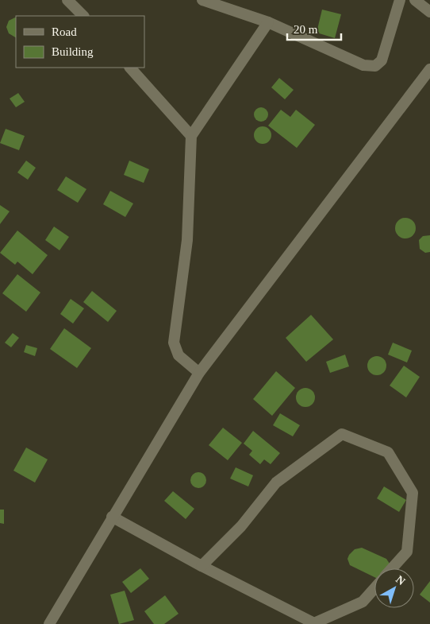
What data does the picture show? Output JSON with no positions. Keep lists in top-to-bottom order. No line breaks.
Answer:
{"legend":["Road","Building"],"scale_bar":"20 m","north":"top right"}
